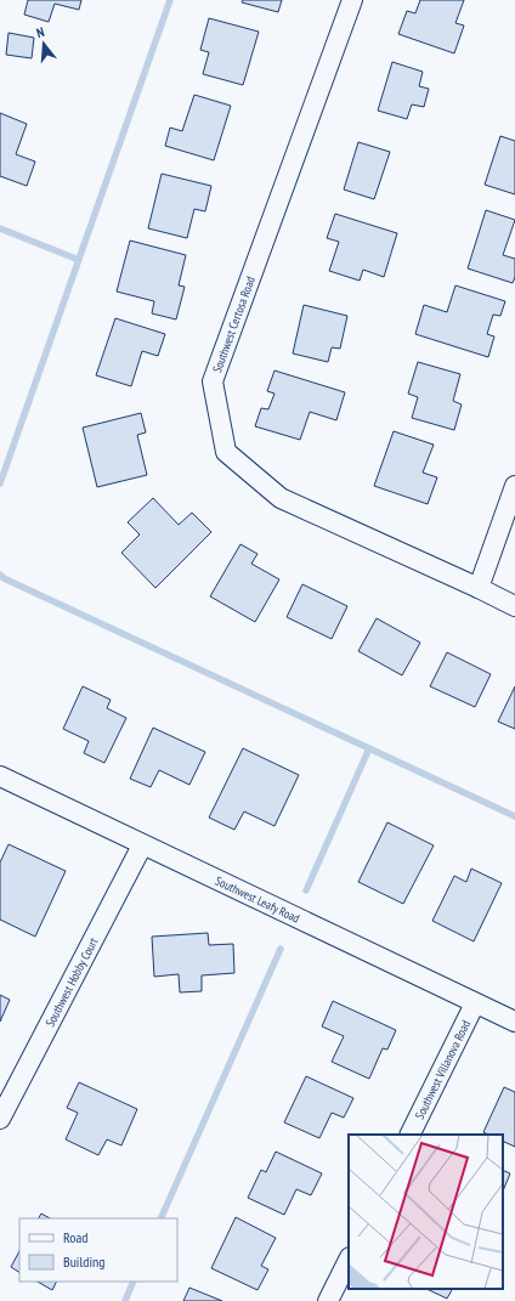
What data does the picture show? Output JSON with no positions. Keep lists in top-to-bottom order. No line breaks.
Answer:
{"streets":{"street":["Southwest Certosa Road","Southwest Leafy Road","Southwest Hobby Court","Southwest Villanova Road"]},"crossings":[["Southwest Leafy Road","Southwest Hobby Court"],["Southwest Leafy Road","Southwest Villanova Road"]],"legend":["Road","Building"],"north":"top"}
